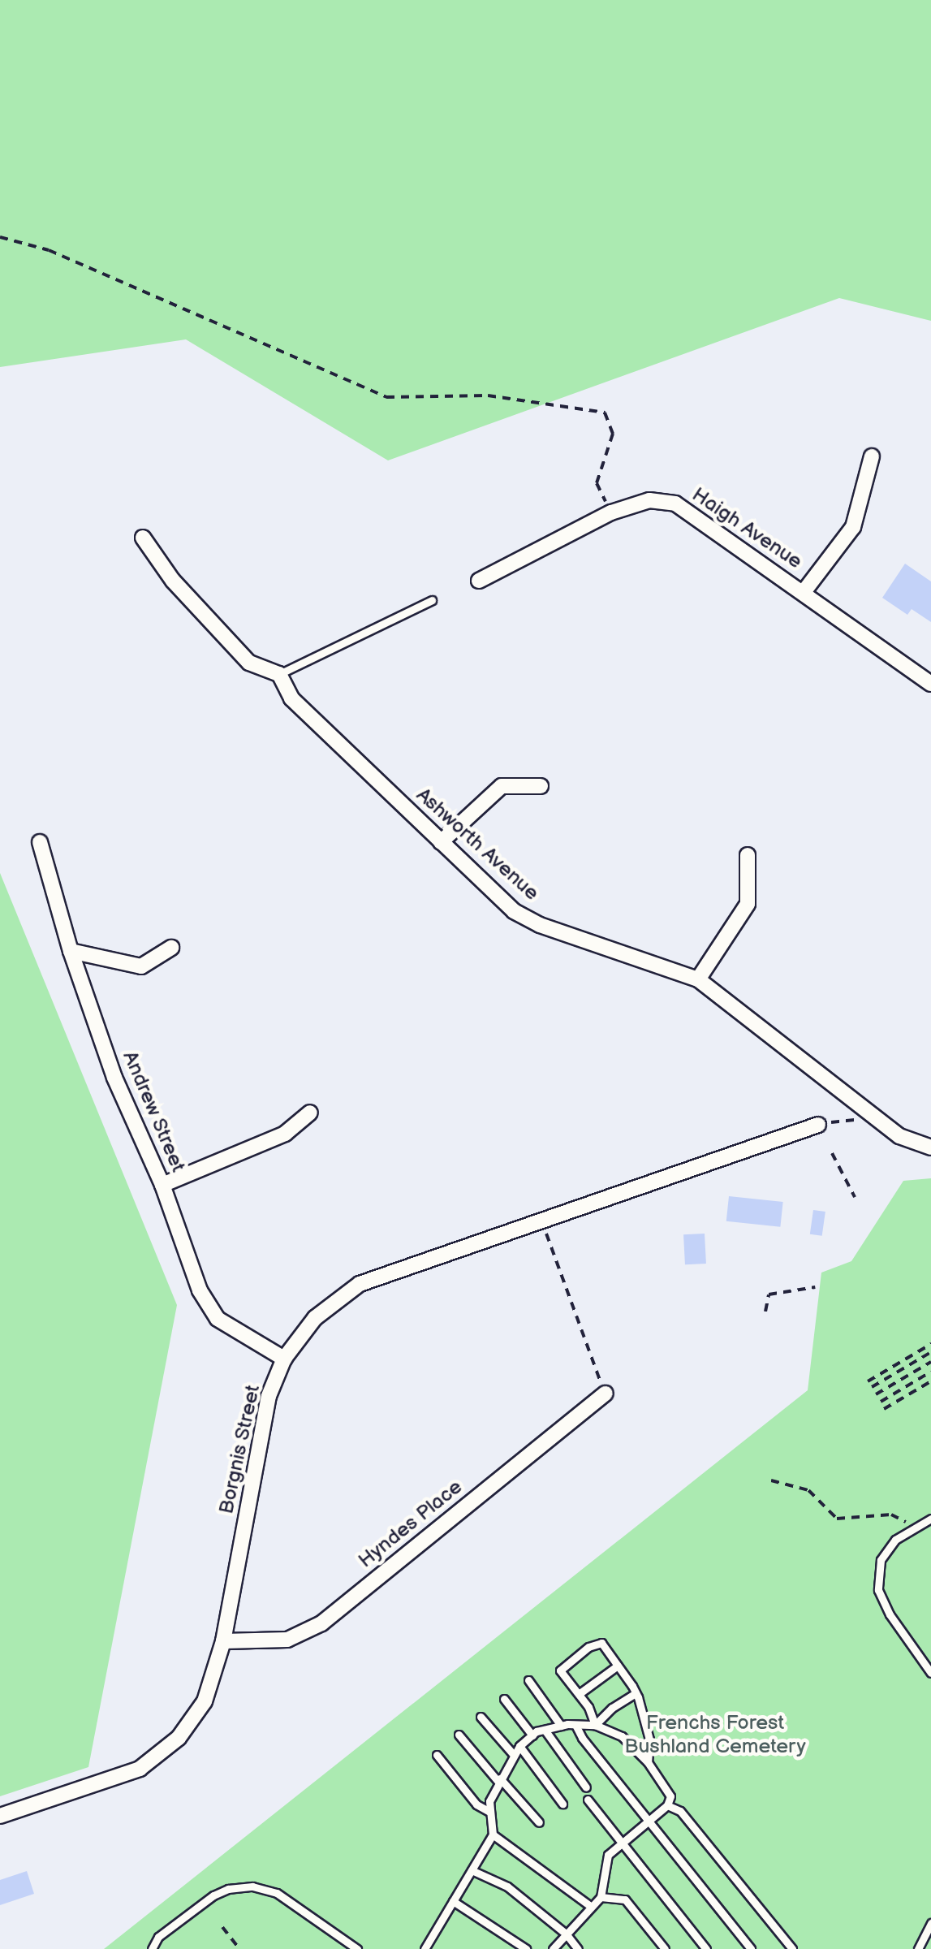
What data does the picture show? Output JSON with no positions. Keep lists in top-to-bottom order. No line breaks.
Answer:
{"streets":{"street":["Haigh Avenue","Ashworth Avenue","Andrew Street","Borgnis Street","Hyndes Place"]},"crossings":[["Andrew Street","Borgnis Street"],["Borgnis Street","Hyndes Place"]],"parks":["Frenchs Forest Bushland Cemetery"]}
